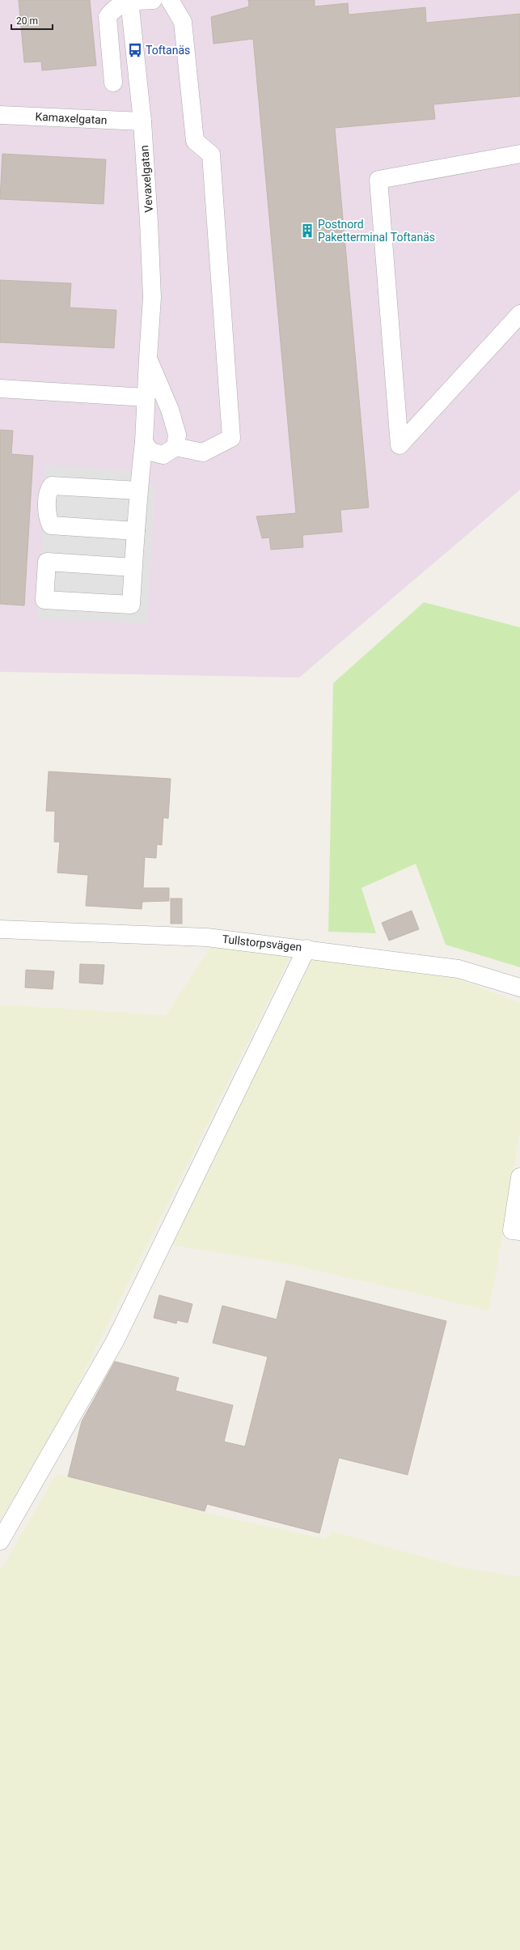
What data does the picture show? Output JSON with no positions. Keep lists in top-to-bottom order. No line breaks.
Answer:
{"streets":{"street":["Kamaxelgatan","Vevaxelgatan","Tullstorpsvägen"]},"crossings":[["Kamaxelgatan","Vevaxelgatan"]],"places":{"bus stop":["Toftanäs"],"building":["Postnord Paketterminal Toftanäs"]},"scale_bar":"20 m"}
